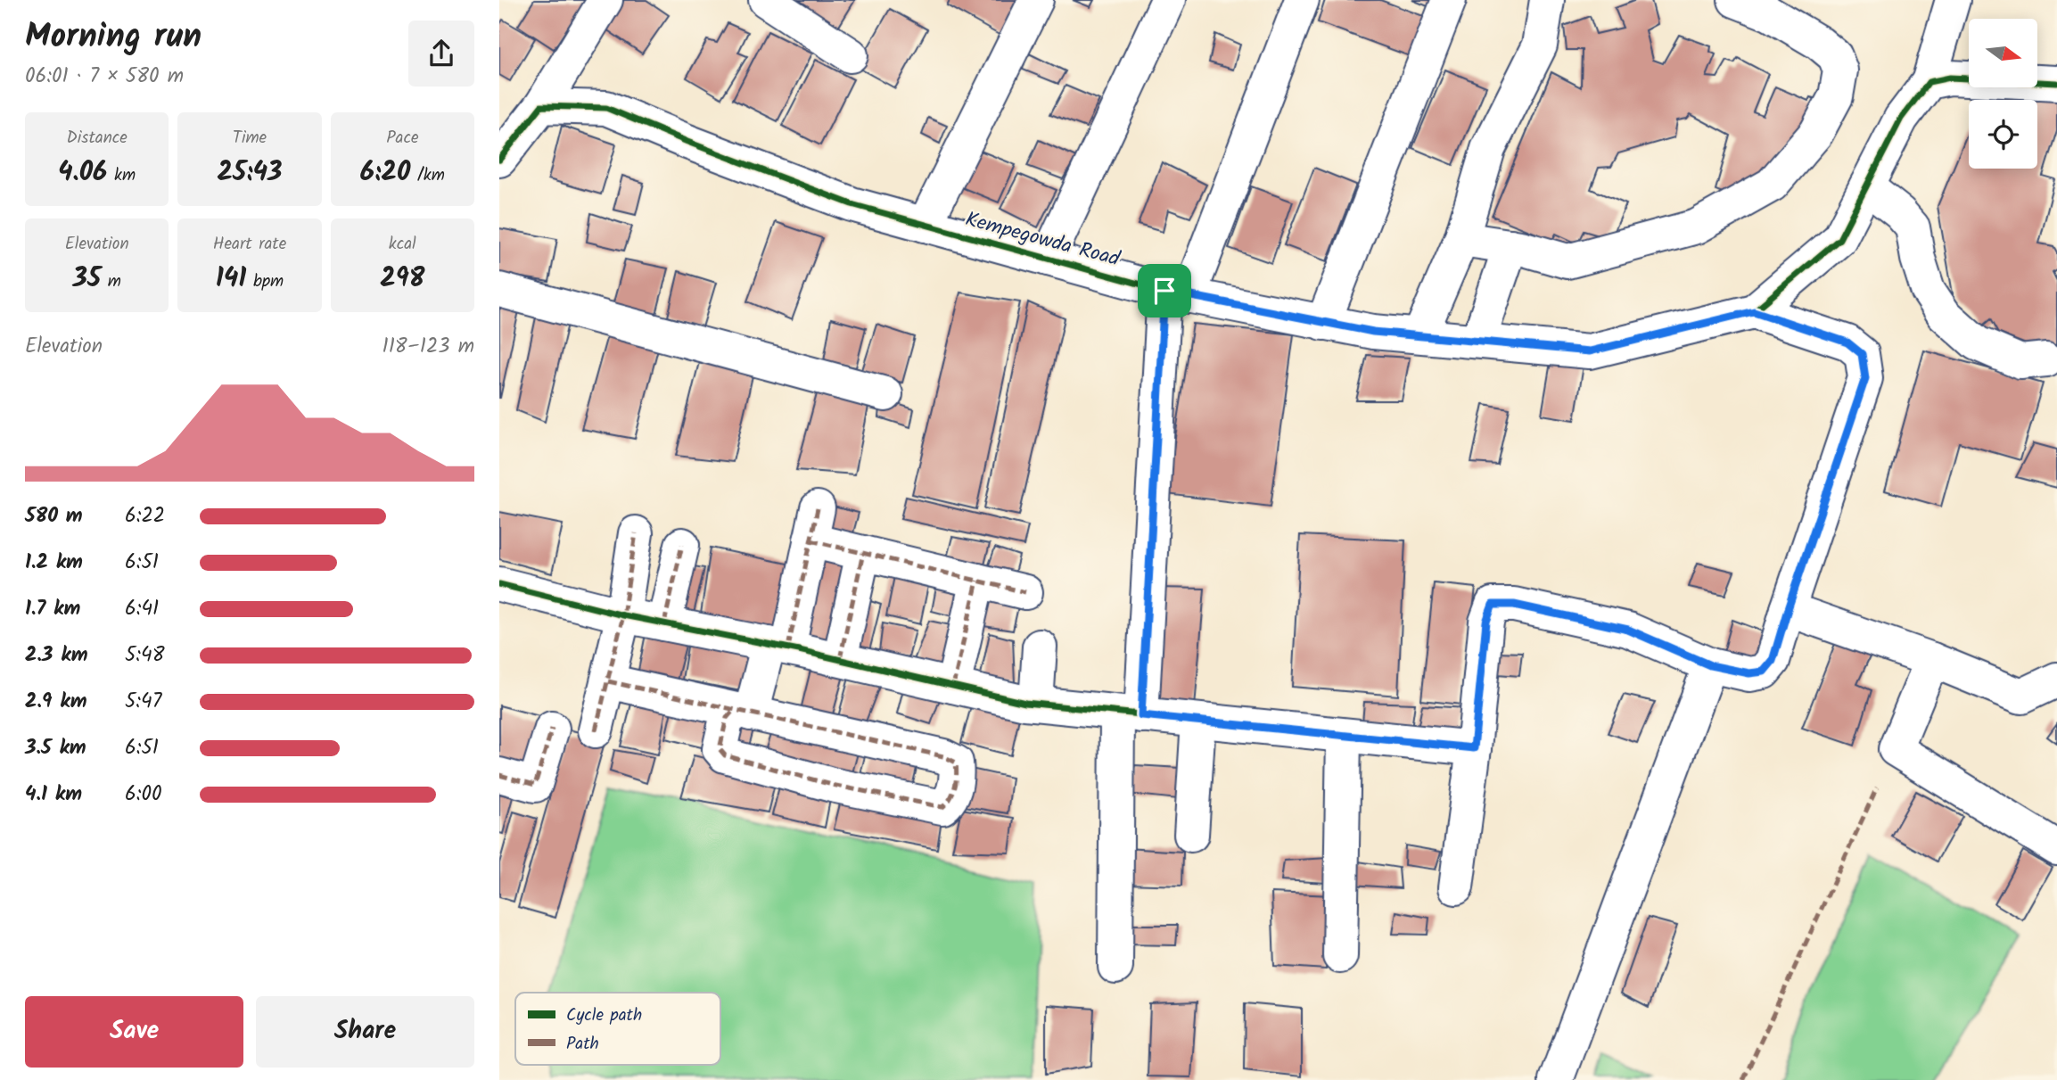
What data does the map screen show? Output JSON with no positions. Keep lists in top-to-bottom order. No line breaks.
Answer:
{"streets":{"street":["Kempegowda Road"]},"legend":["Cycle path","Path"],"north":"right","page":{"heading":["Morning run","06:01 · 7 × 580 m"],"stats":[["Distance","4.06 km"],["Time","25:43"],["Pace","6:20 /km"],["Elevation","35 m"],["Heart rate","141 bpm"],["kcal","298"]],"chart":["Elevation","118–123 m"],"list":[{"name":"580 m","note":"6:22"},{"name":"1.2 km","note":"6:51"},{"name":"1.7 km","note":"6:41"},{"name":"2.3 km","note":"5:48"},{"name":"2.9 km","note":"5:47"},{"name":"3.5 km","note":"6:51"},{"name":"4.1 km","note":"6:00"}],"buttons":["Save","Share"]}}
